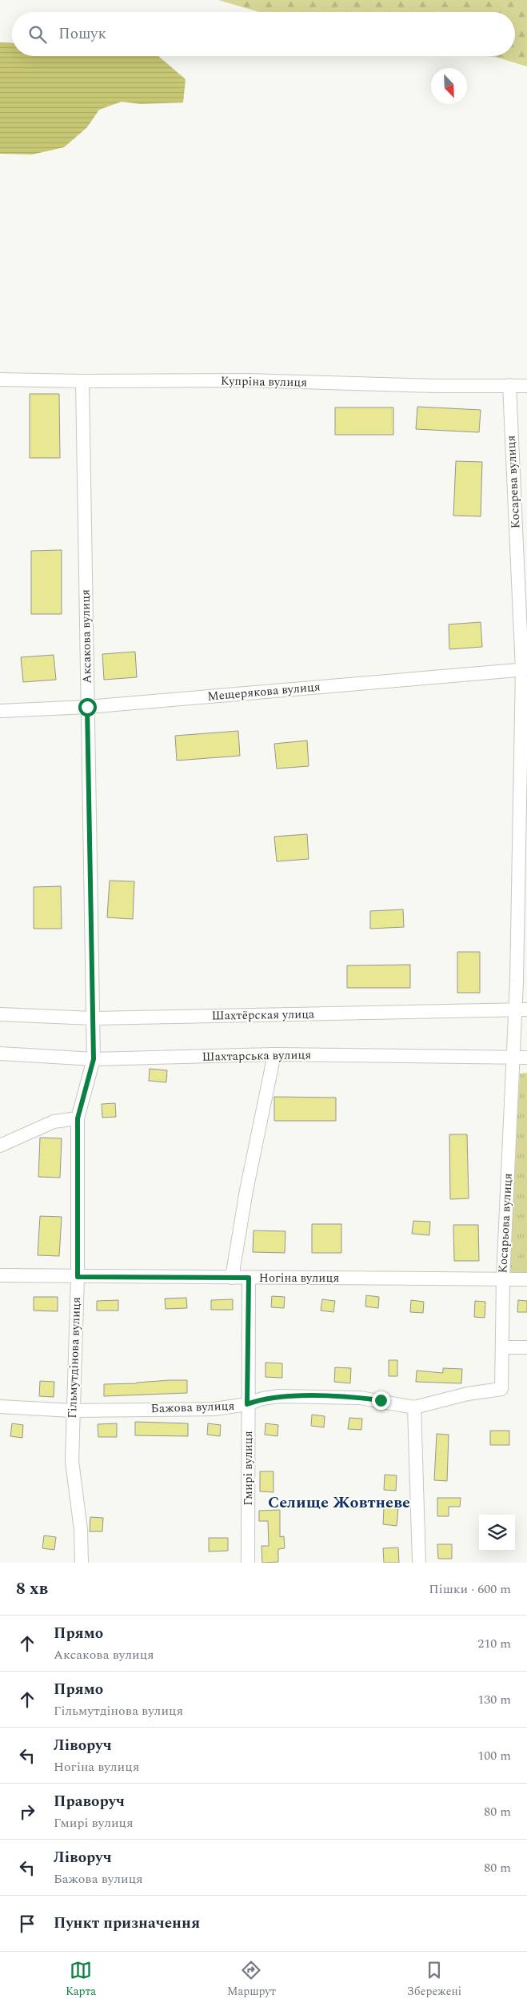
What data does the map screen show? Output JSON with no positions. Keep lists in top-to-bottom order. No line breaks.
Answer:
{"streets":{"street":["Купріна вулиця","Косарева вулиця","Аксакова вулиця","Мещерякова вулиця","Шахтёрская улица","Шахтарська вулиця","Косарьова вулиця","Ногіна вулиця","Гільмутдінова вулиця","Бажова вулиця","Гмирі вулиця"]},"crossings":[["Купріна вулиця","Косарева вулиця"],["Купріна вулиця","Аксакова вулиця"],["Косарева вулиця","Мещерякова вулиця"],["Косарева вулиця","Шахтёрская улица"],["Косарева вулиця","Шахтарська вулиця"],["Косарева вулиця","Косарьова вулиця"],["Аксакова вулиця","Мещерякова вулиця"],["Аксакова вулиця","Шахтёрская улица"],["Аксакова вулиця","Шахтарська вулиця"],["Аксакова вулиця","Гільмутдінова вулиця"],["Шахтарська вулиця","Косарьова вулиця"],["Шахтарська вулиця","Гільмутдінова вулиця"],["Косарьова вулиця","Ногіна вулиця"],["Косарьова вулиця","Бажова вулиця"],["Ногіна вулиця","Гільмутдінова вулиця"],["Ногіна вулиця","Гмирі вулиця"],["Гільмутдінова вулиця","Бажова вулиця"],["Бажова вулиця","Гмирі вулиця"]],"districts":["Селище Жовтневе"],"north":"bottom right","page":{"search":"Пошук","heading":["8 хв","Пішки · 600 m"],"list":[["Прямо","Аксакова вулиця","210 m"],["Прямо","Гільмутдінова вулиця","130 m"],["Ліворуч","Ногіна вулиця","100 m"],["Праворуч","Гмирі вулиця","80 m"],["Ліворуч","Бажова вулиця","80 m"],"Пункт призначення"],"nav":["Карта","Маршрут","Збережені"]}}
